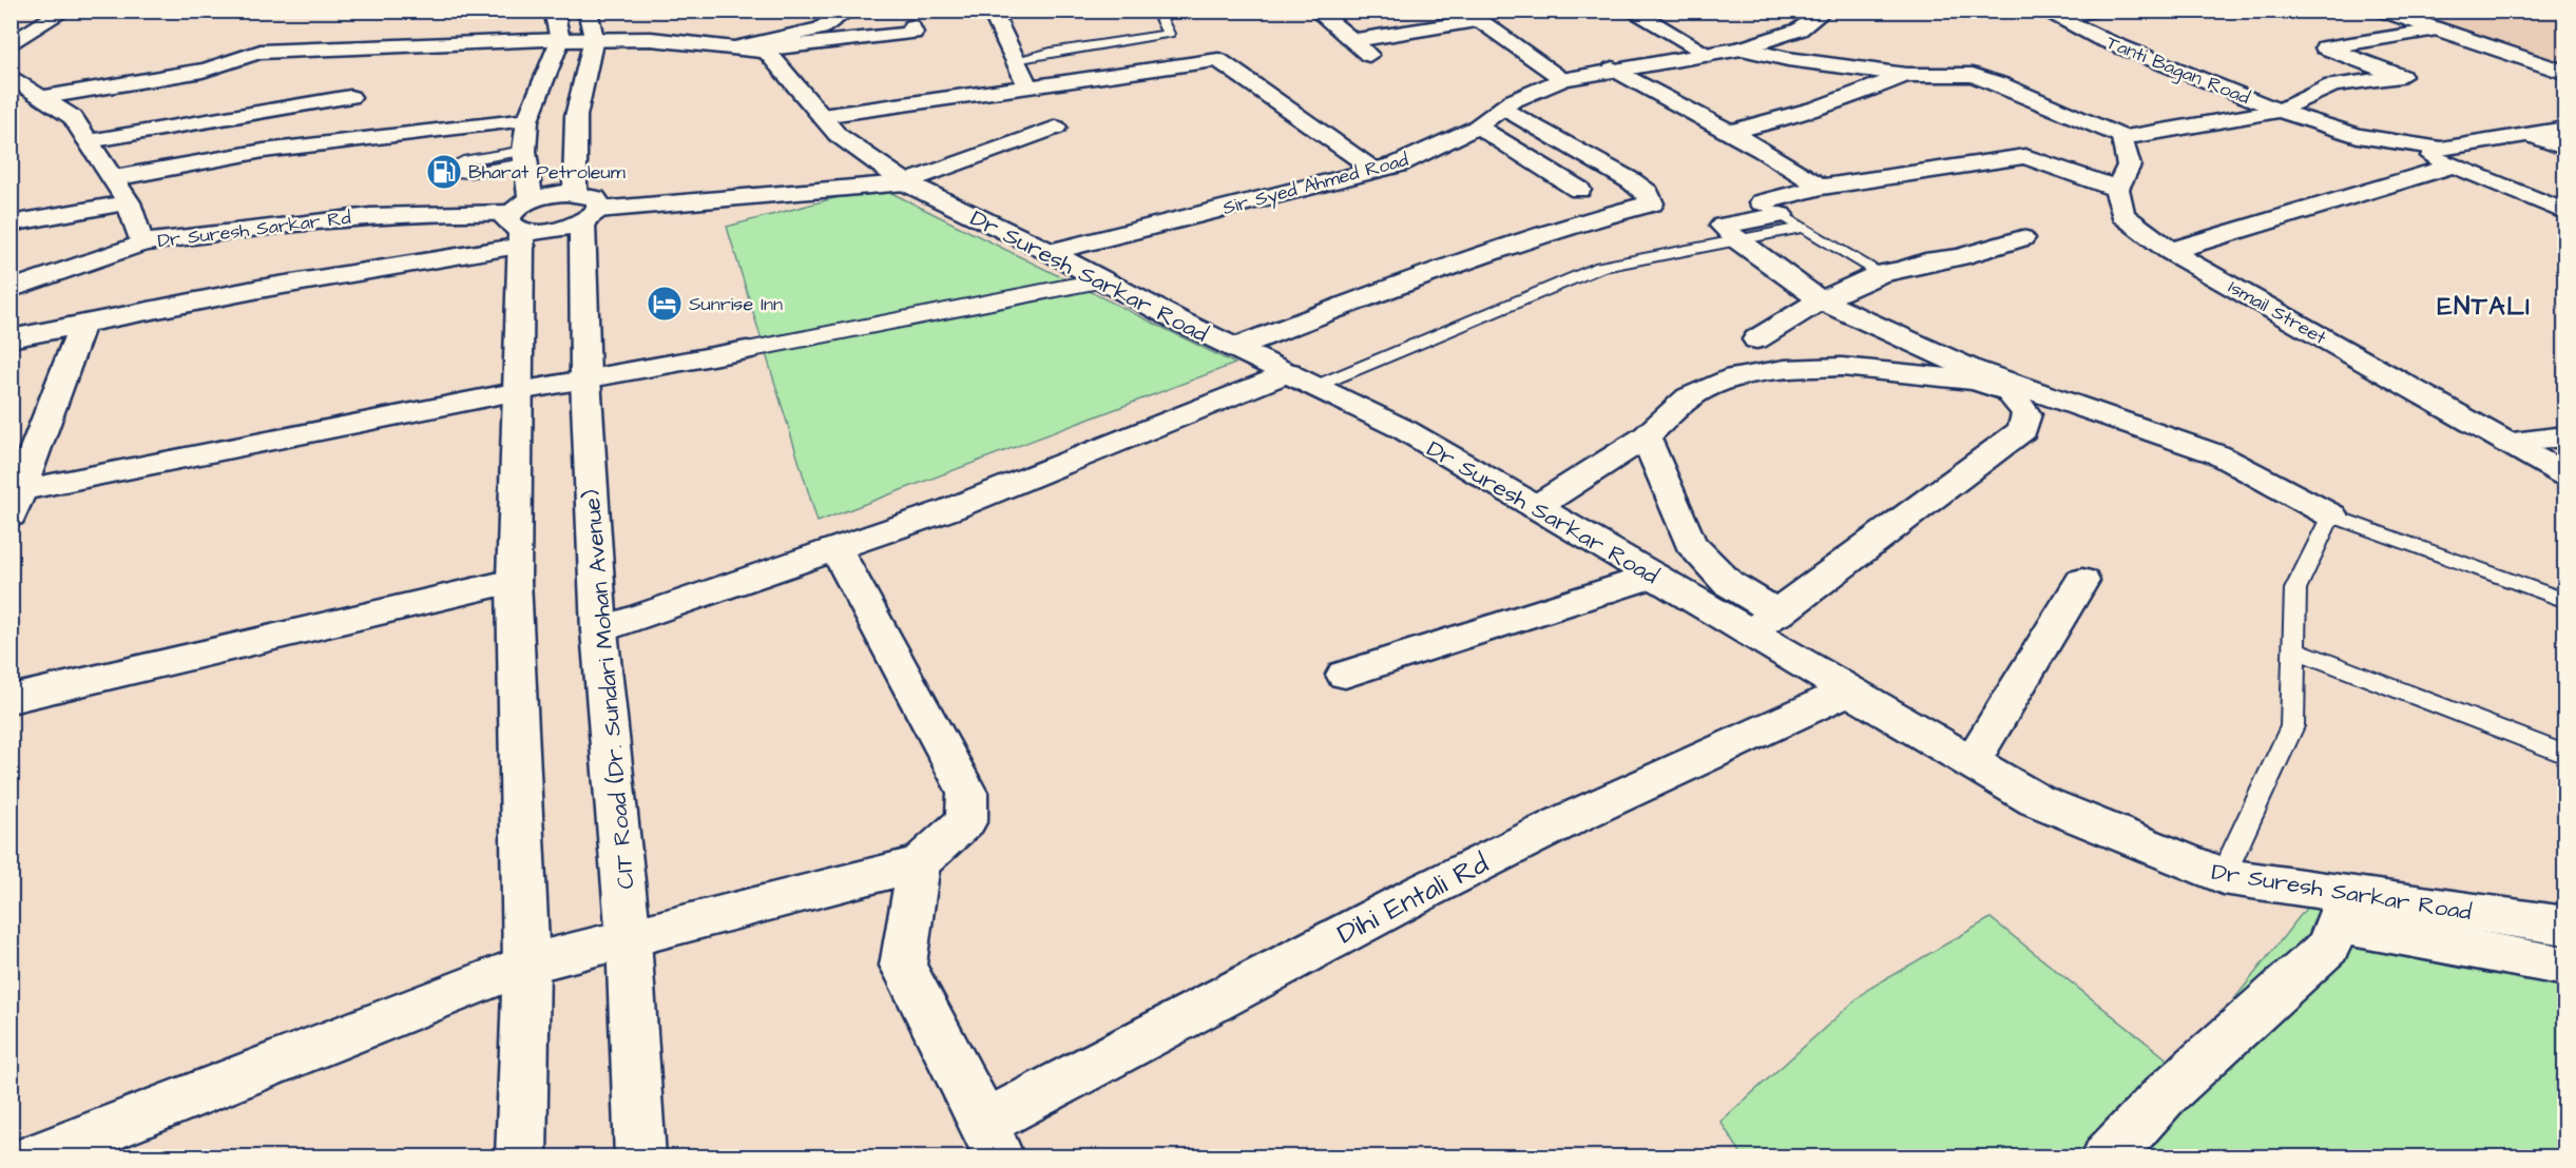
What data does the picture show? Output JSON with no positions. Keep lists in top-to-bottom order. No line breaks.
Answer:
{"streets":{"street":["Tanti Bagan Road","Sir Syed Ahmed Road","Dr Suresh Sarkar Rd","Dr Suresh Sarkar Road","Ismail Street","CIT Road (Dr. Sundari Mohan Avenue)","Dihi Entali Rd"]},"crossings":[["Sir Syed Ahmed Road","Dr Suresh Sarkar Road"],["Dr Suresh Sarkar Road","Dihi Entali Rd"]],"districts":["ENTALI"],"places":{"fuel station":["Bharat Petroleum"],"hotel":["Sunrise Inn"]}}
